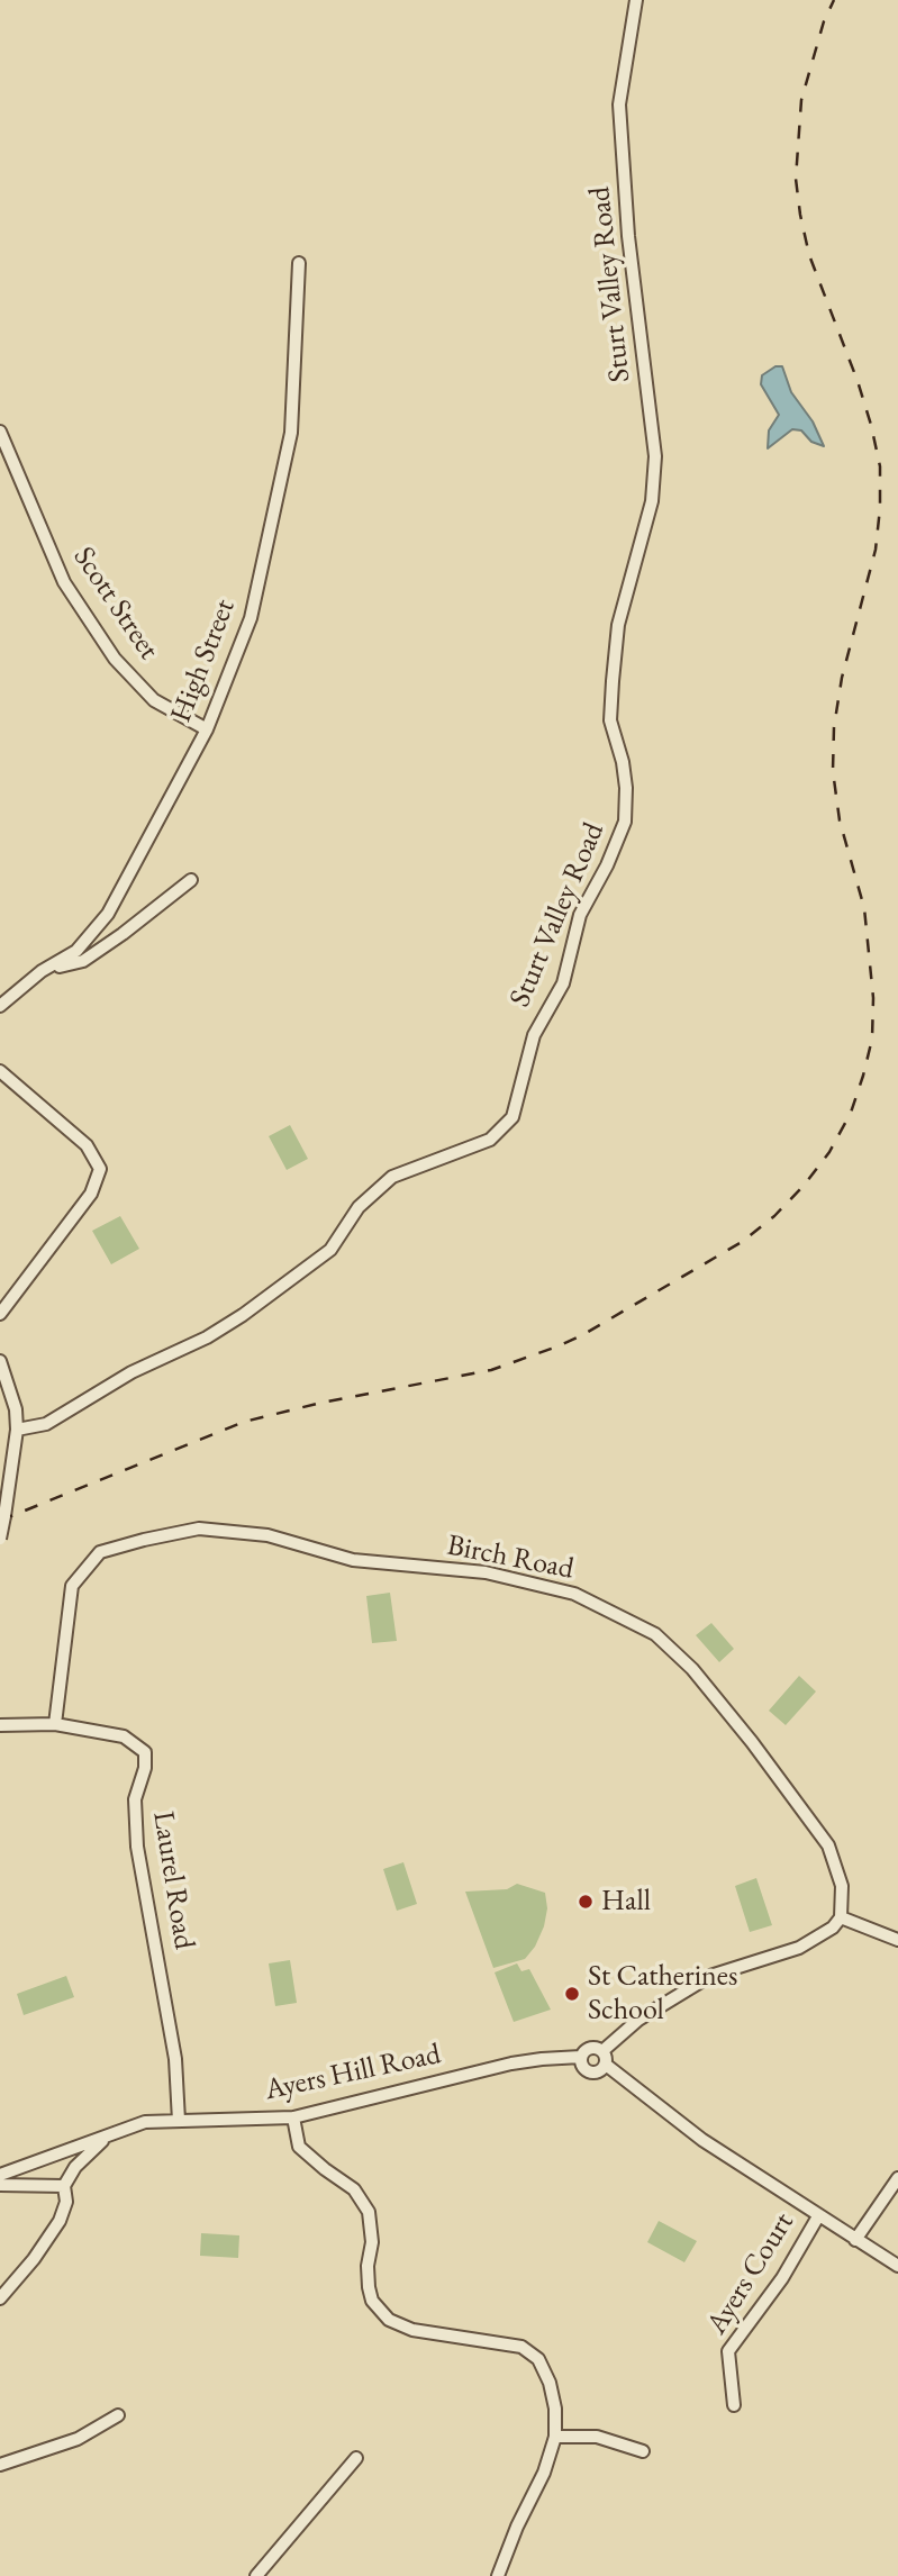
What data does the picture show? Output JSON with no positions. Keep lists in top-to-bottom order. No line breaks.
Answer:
{"streets":{"street":["Sturt Valley Road","Scott Street","High Street","Birch Road","Laurel Road","Ayers Hill Road","Ayers Court"]},"crossings":[["Scott Street","High Street"],["Birch Road","Laurel Road"],["Laurel Road","Ayers Hill Road"]],"places":["Hall","St Catherines School"]}
